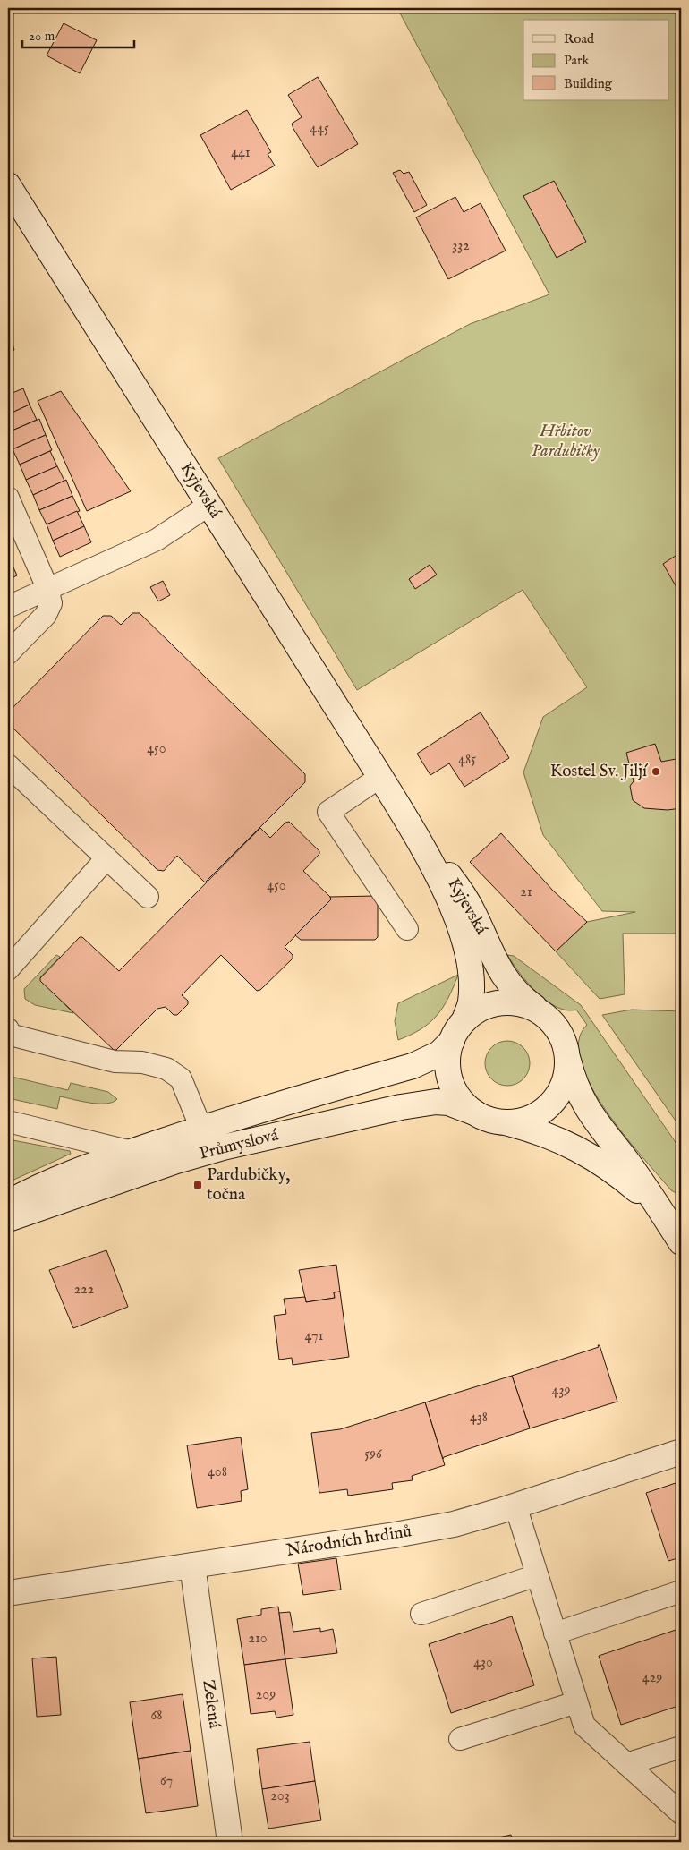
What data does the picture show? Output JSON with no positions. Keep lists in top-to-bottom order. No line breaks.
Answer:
{"streets":{"street":["Kyjevská","Průmyslová","Národních hrdinů","Zelená"]},"crossings":[["Kyjevská","Průmyslová"],["Národních hrdinů","Zelená"]],"parks":["Hřbitov Pardubičky"],"places":{"other":["Kostel Sv. Jiljí"],"transit":["Pardubičky, točna"]},"house_numbers":["445","441","332","450","485","450","21","222","471","439","438","596","408","210","430","429","209","68","67","203"],"legend":["Road","Park","Building"],"scale_bar":"20 m"}
